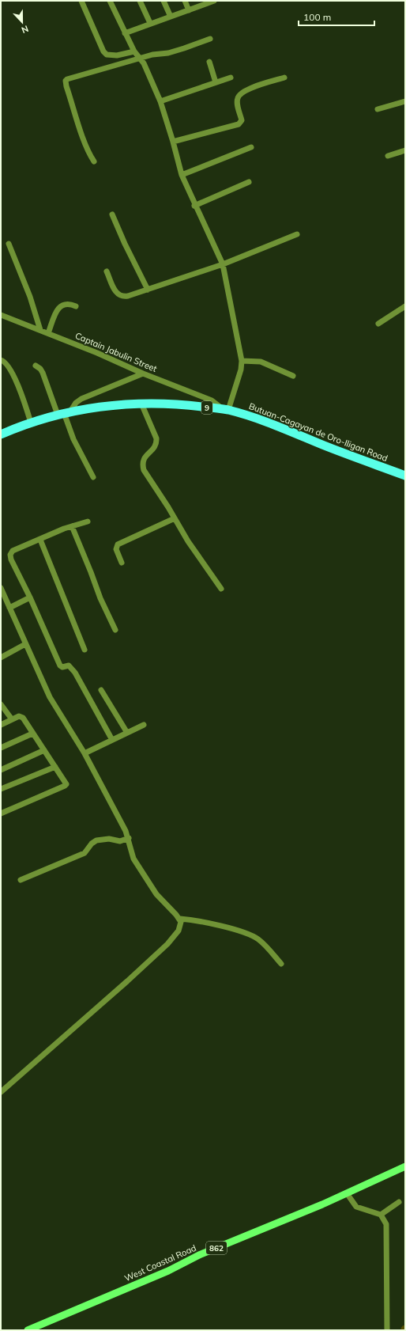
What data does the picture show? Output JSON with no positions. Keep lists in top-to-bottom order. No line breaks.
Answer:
{"streets":{"highway":["9","Butuan-Cagayan de Oro-Iligan Road"],"main road":["862","West Coastal Road"],"street":["Captain Jabulin Street"]},"crossings":[["Captain Jabulin Street","Butuan-Cagayan de Oro-Iligan Road"]],"scale_bar":"100 m","north":"bottom"}
